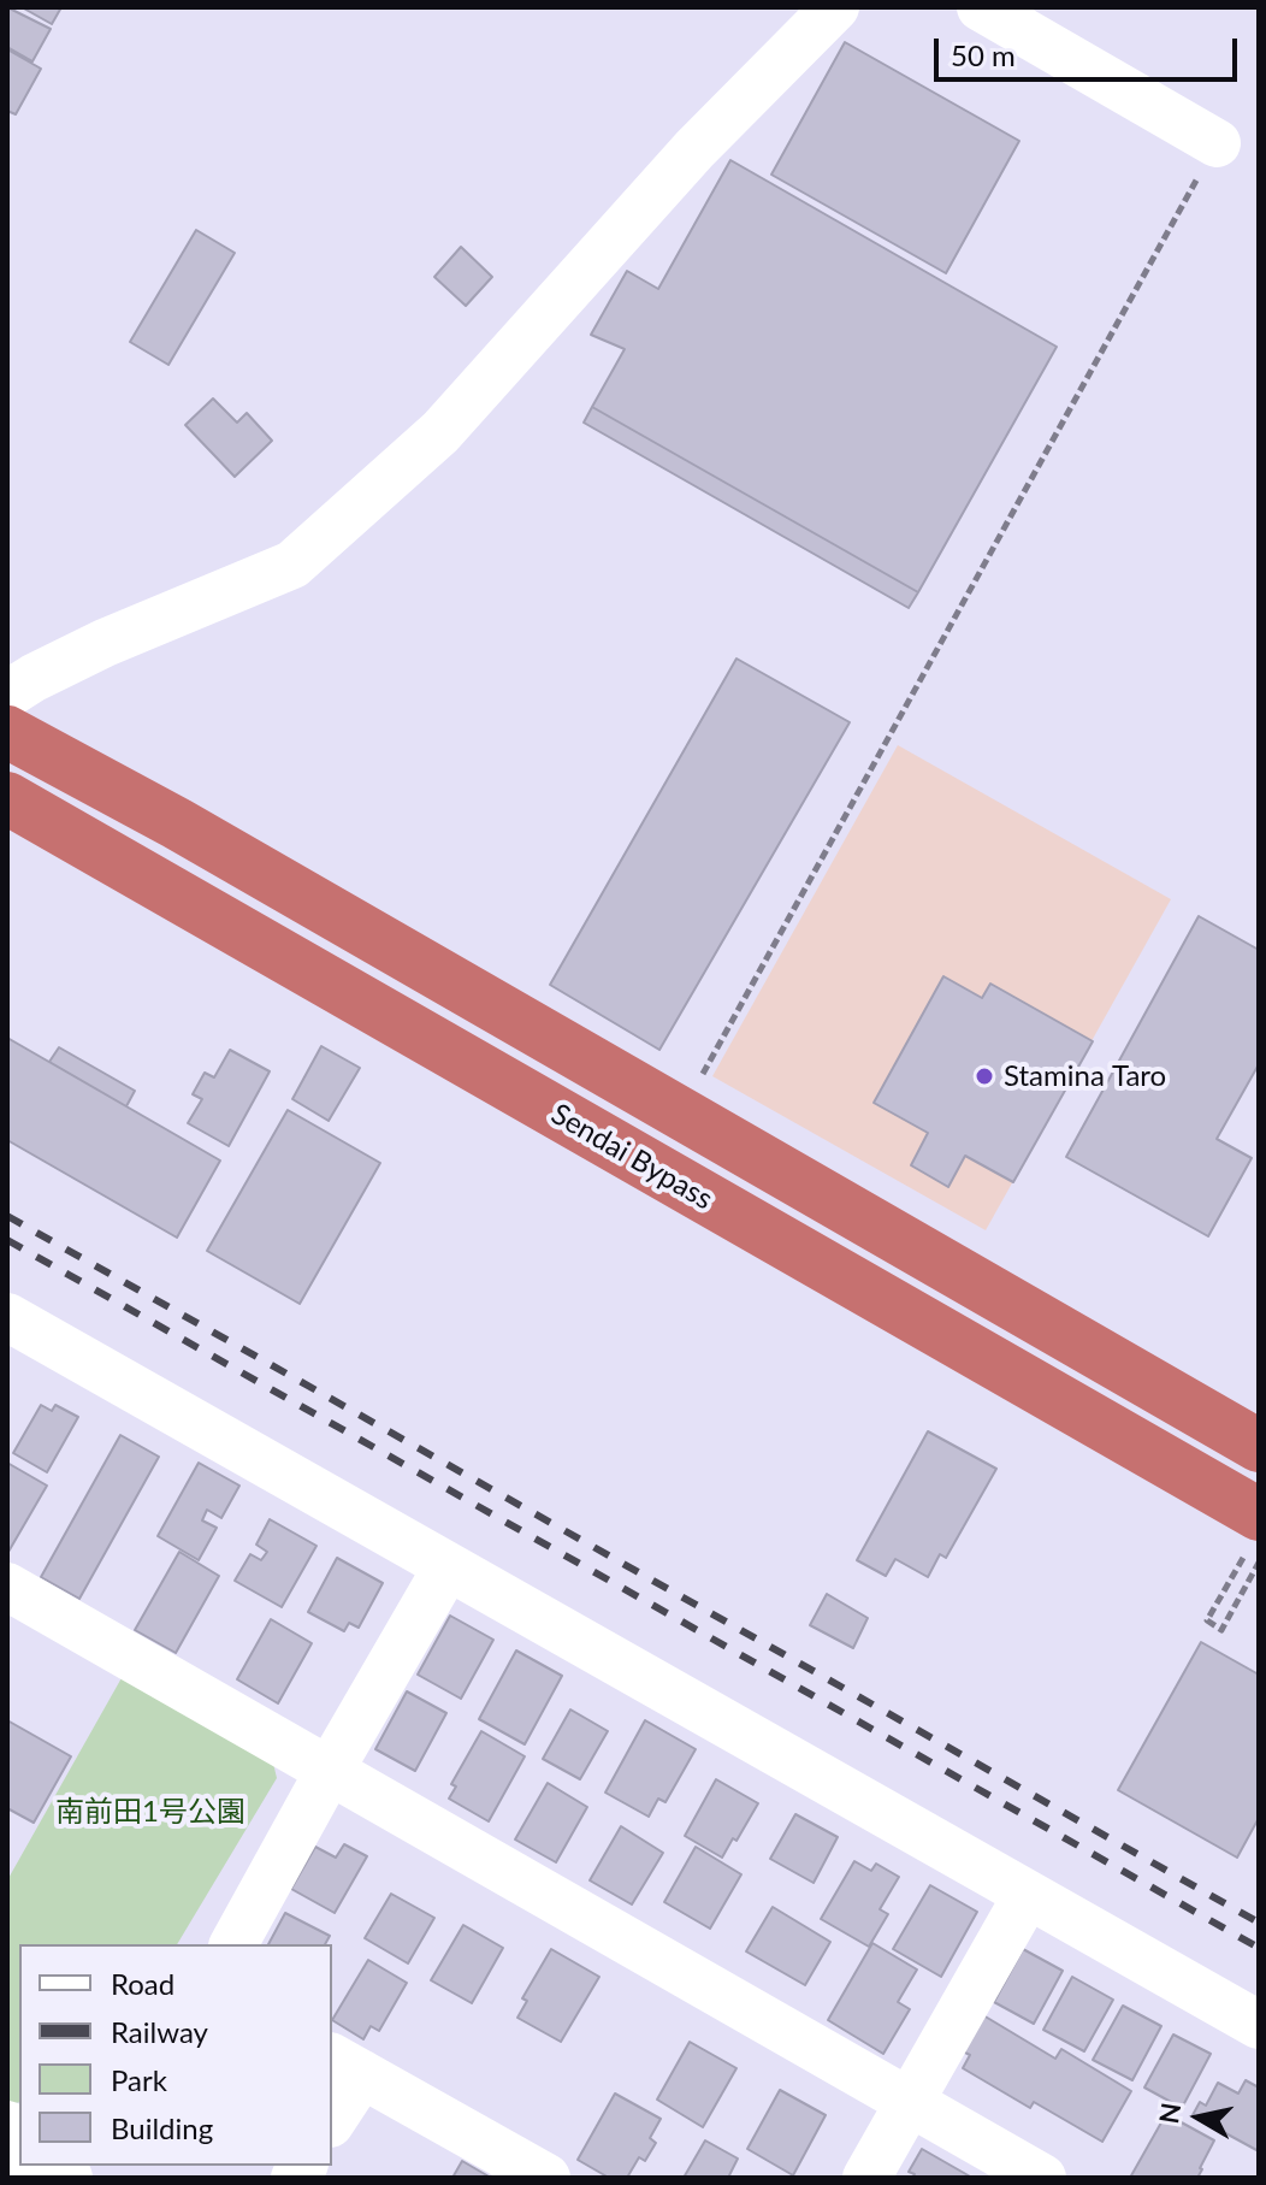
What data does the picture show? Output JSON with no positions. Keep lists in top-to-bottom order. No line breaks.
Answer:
{"streets":{"highway":["Sendai Bypass"]},"parks":["南前田1号公園"],"places":["Stamina Taro"],"legend":["Road","Railway","Park","Building"],"scale_bar":"50 m","north":"left"}
